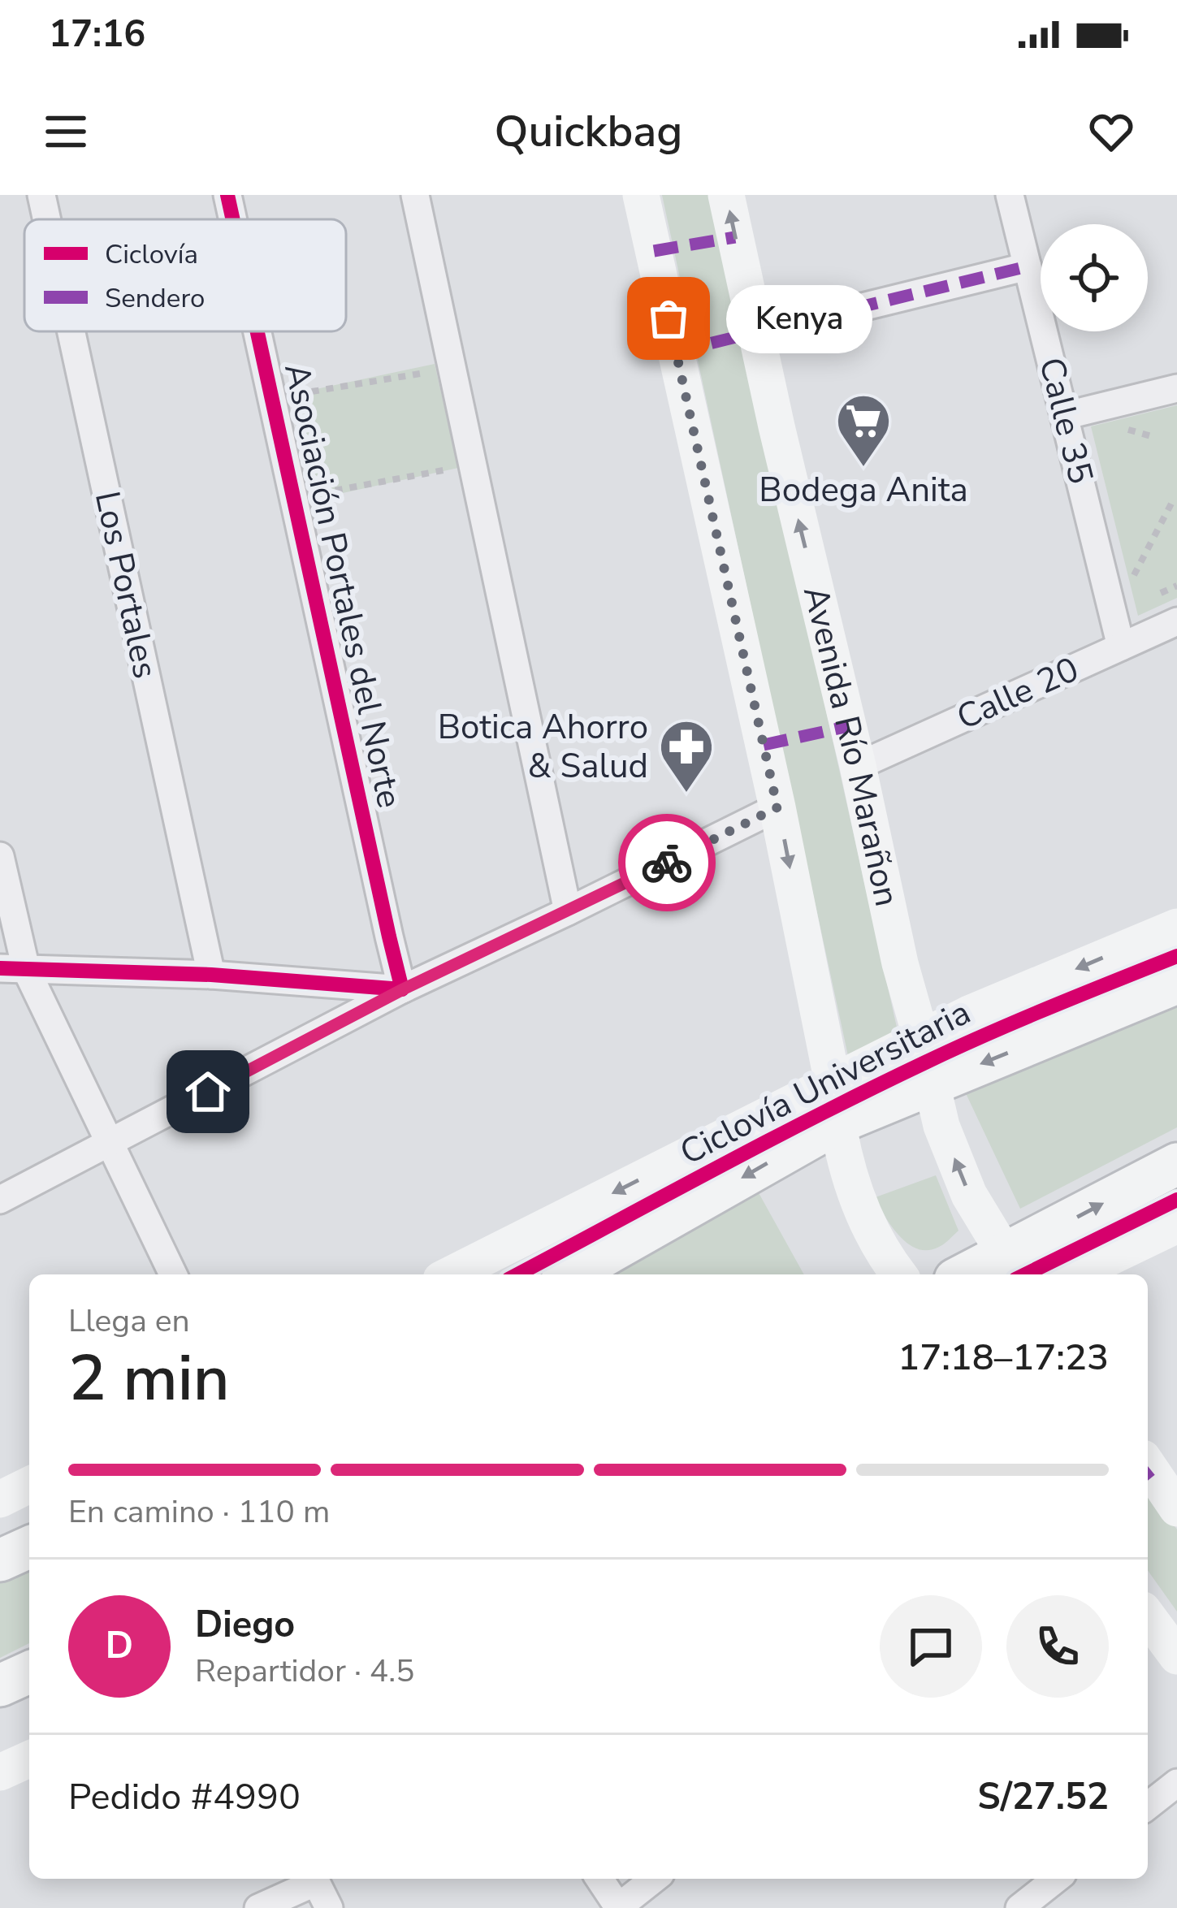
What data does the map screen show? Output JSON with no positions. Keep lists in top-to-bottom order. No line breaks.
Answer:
{"streets":{"main road":["Avenida Río Marañon"],"street":["Calle 35","Los Portales","Asociación Portales del Norte","Calle 20"],"cycle path":["Ciclovía Universitaria"]},"crossings":[["Calle 35","Calle 20"],["Calle 20","Avenida Río Marañon"]],"places":{"other":["Kenya"],"supermarket":["Bodega Anita"],"pharmacy":["Botica Ahorro & Salud"]},"legend":["Ciclovía","Sendero"],"page":{"status":"17:16","header":"Quickbag","bubble":"Kenya","heading":["2 min","Llega en","17:18–17:23"],"panel":["Diego","Repartidor · 4.5","Pedido #4990","S/27.52"],"bar":"En camino · 110 m","round":"D"}}
